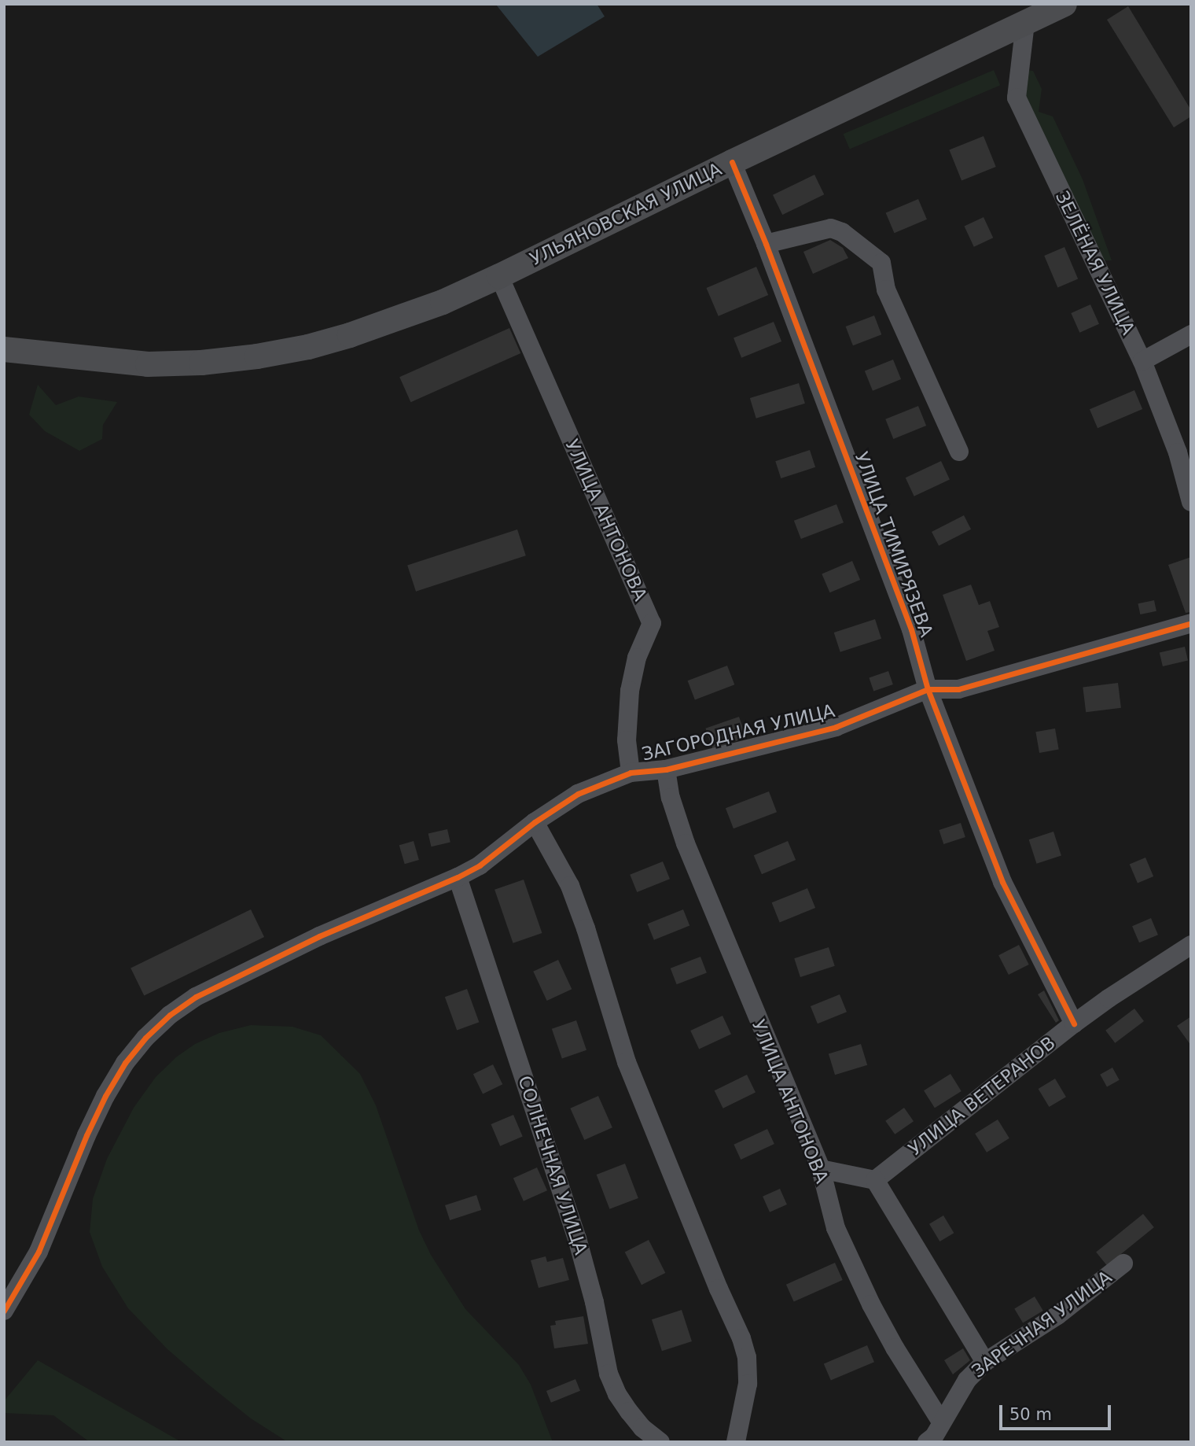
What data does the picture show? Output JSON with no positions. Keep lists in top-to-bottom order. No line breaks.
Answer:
{"streets":{"main road":["УЛЬЯНОВСКАЯ УЛИЦА"],"street":["ЗЕЛЁНАЯ УЛИЦА","УЛИЦА АНТОНОВА","УЛИЦА ТИМИРЯЗЕВА","ЗАГОРОДНАЯ УЛИЦА","УЛИЦА ВЕТЕРАНОВ","СОЛНЕЧНАЯ УЛИЦА","ЗАРЕЧНАЯ УЛИЦА"]},"crossings":[["УЛЬЯНОВСКАЯ УЛИЦА","ЗЕЛЁНАЯ УЛИЦА"],["УЛЬЯНОВСКАЯ УЛИЦА","УЛИЦА АНТОНОВА"],["УЛЬЯНОВСКАЯ УЛИЦА","УЛИЦА ТИМИРЯЗЕВА"],["УЛИЦА АНТОНОВА","ЗАГОРОДНАЯ УЛИЦА"],["УЛИЦА АНТОНОВА","ЗАРЕЧНАЯ УЛИЦА"],["УЛИЦА ТИМИРЯЗЕВА","ЗАГОРОДНАЯ УЛИЦА"],["УЛИЦА ТИМИРЯЗЕВА","УЛИЦА ВЕТЕРАНОВ"],["ЗАГОРОДНАЯ УЛИЦА","СОЛНЕЧНАЯ УЛИЦА"]],"scale_bar":"50 m"}
